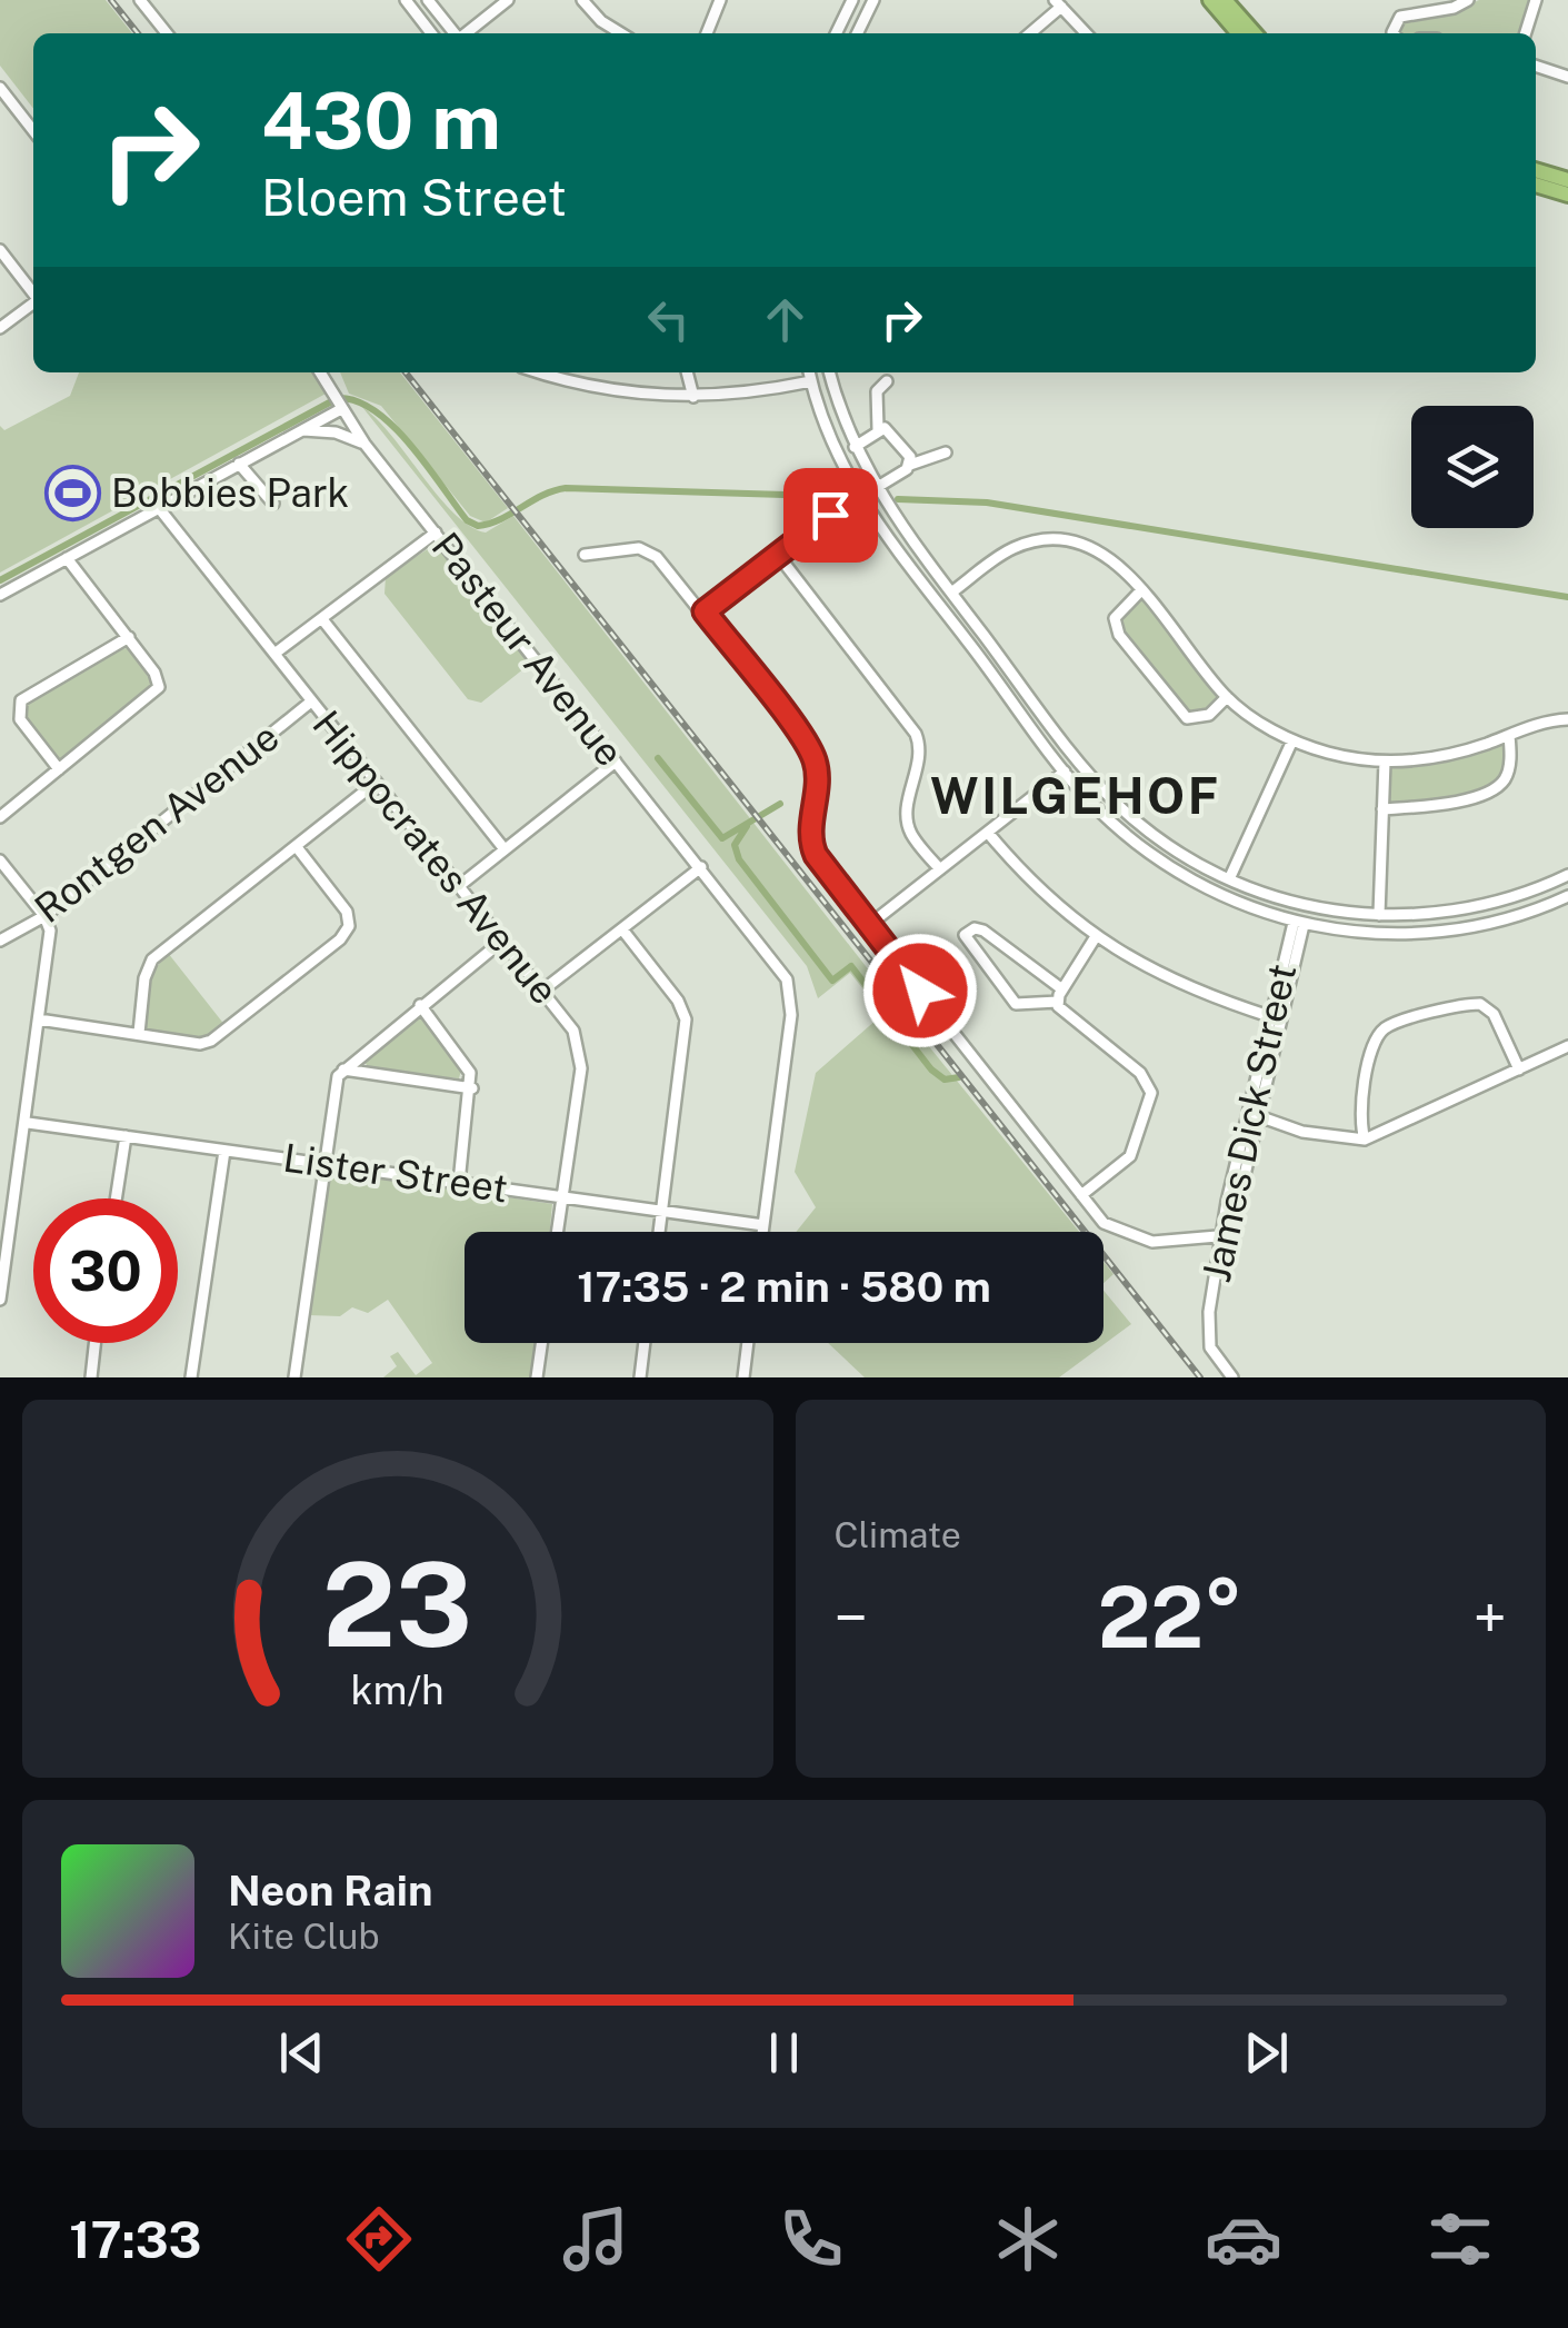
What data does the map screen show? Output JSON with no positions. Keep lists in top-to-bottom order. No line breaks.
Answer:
{"streets":{"street":["Pasteur Avenue","Rontgen Avenue","Hippocrates Avenue","James Dick Street","Lister Street"]},"crossings":[["Pasteur Avenue","Lister Street"],["Rontgen Avenue","Hippocrates Avenue"],["Hippocrates Avenue","Lister Street"]],"districts":["WILGEHOF"],"places":{"sports":["Bobbies Park"]},"page":{"turn":["430 m","Bloem Street"],"limit":"30","trip":"17:35 · 2 min · 580 m","tile":"Climate","heat":["−","22°","+"],"song":["Neon Rain","Kite Club"],"tabs":"17:33","gauge":["23","km/h"]}}
